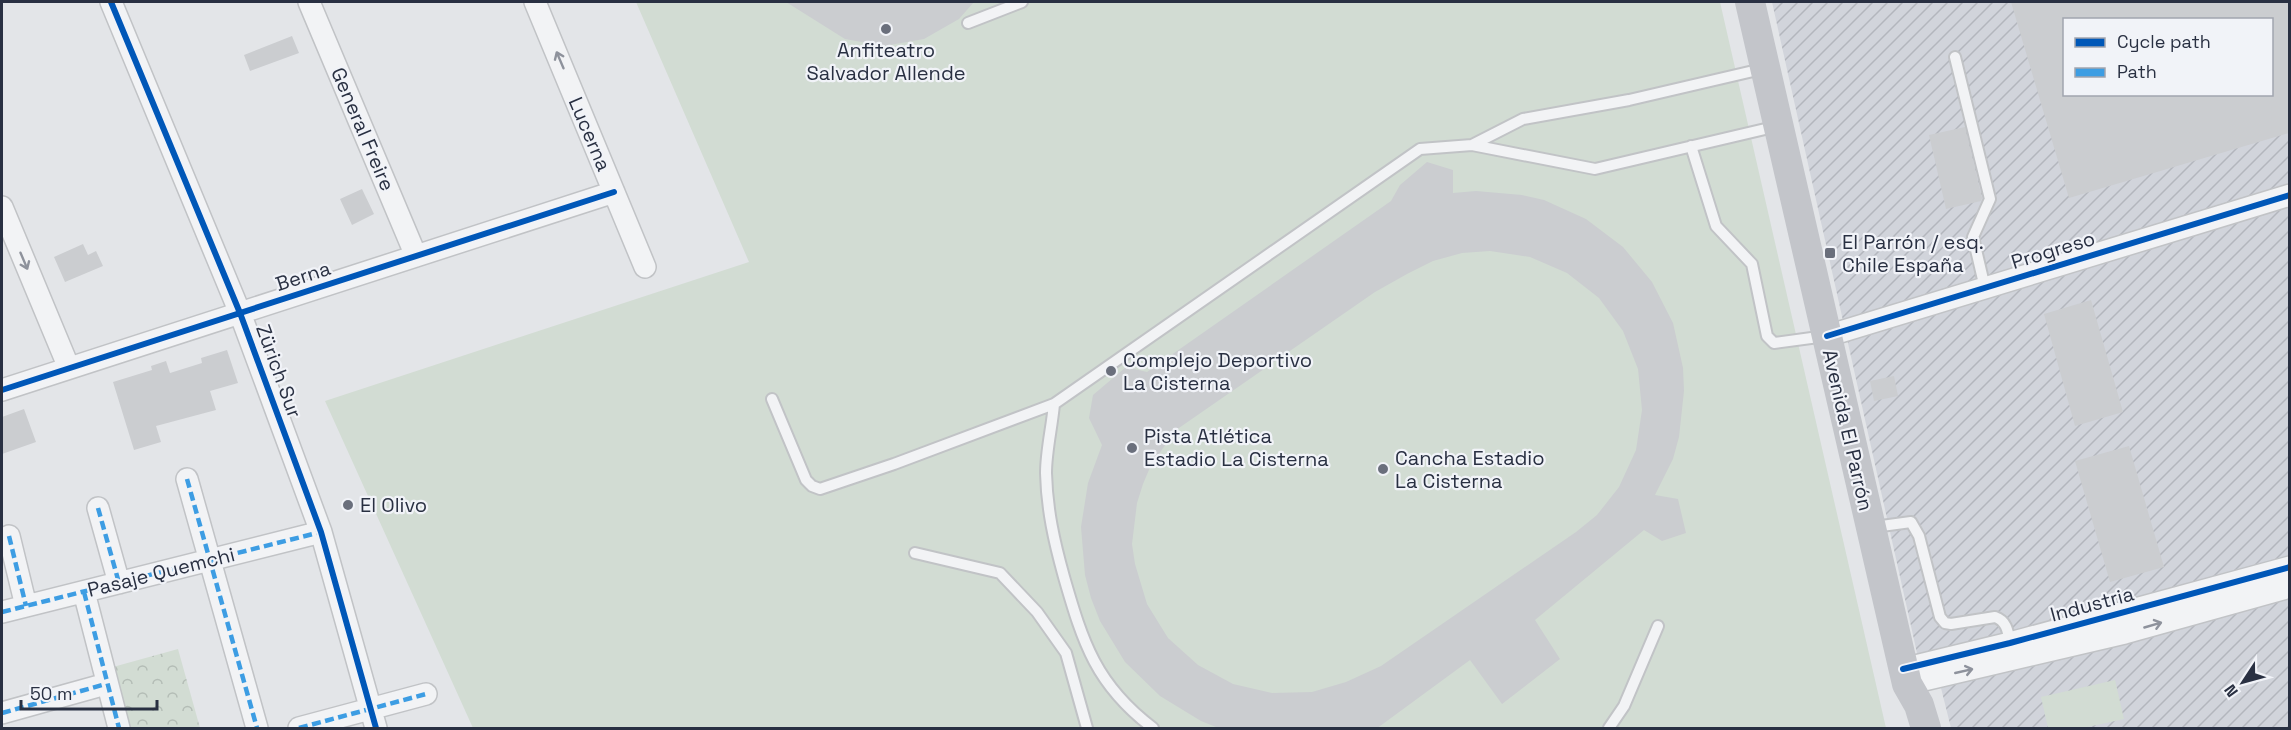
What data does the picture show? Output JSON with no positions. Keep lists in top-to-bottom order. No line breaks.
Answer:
{"streets":{"main road":["Avenida El Parrón"],"street":["General Freire","Lucerna","Progreso","Berna","Zürich Sur","Pasaje Quemchi","Industria"]},"crossings":[["General Freire","Berna"],["Lucerna","Berna"],["Progreso","Avenida El Parrón"],["Berna","Zürich Sur"],["Zürich Sur","Pasaje Quemchi"],["Avenida El Parrón","Industria"]],"one_way":["Lucerna"],"places":{"other":["Anfiteatro Salvador Allende","Complejo Deportivo La Cisterna","Pista Atlética Estadio La Cisterna","Cancha Estadio La Cisterna","El Olivo"],"transit":["El Parrón / esq. Chile España"]},"legend":["Cycle path","Path"],"scale_bar":"50 m","north":"bottom left"}
